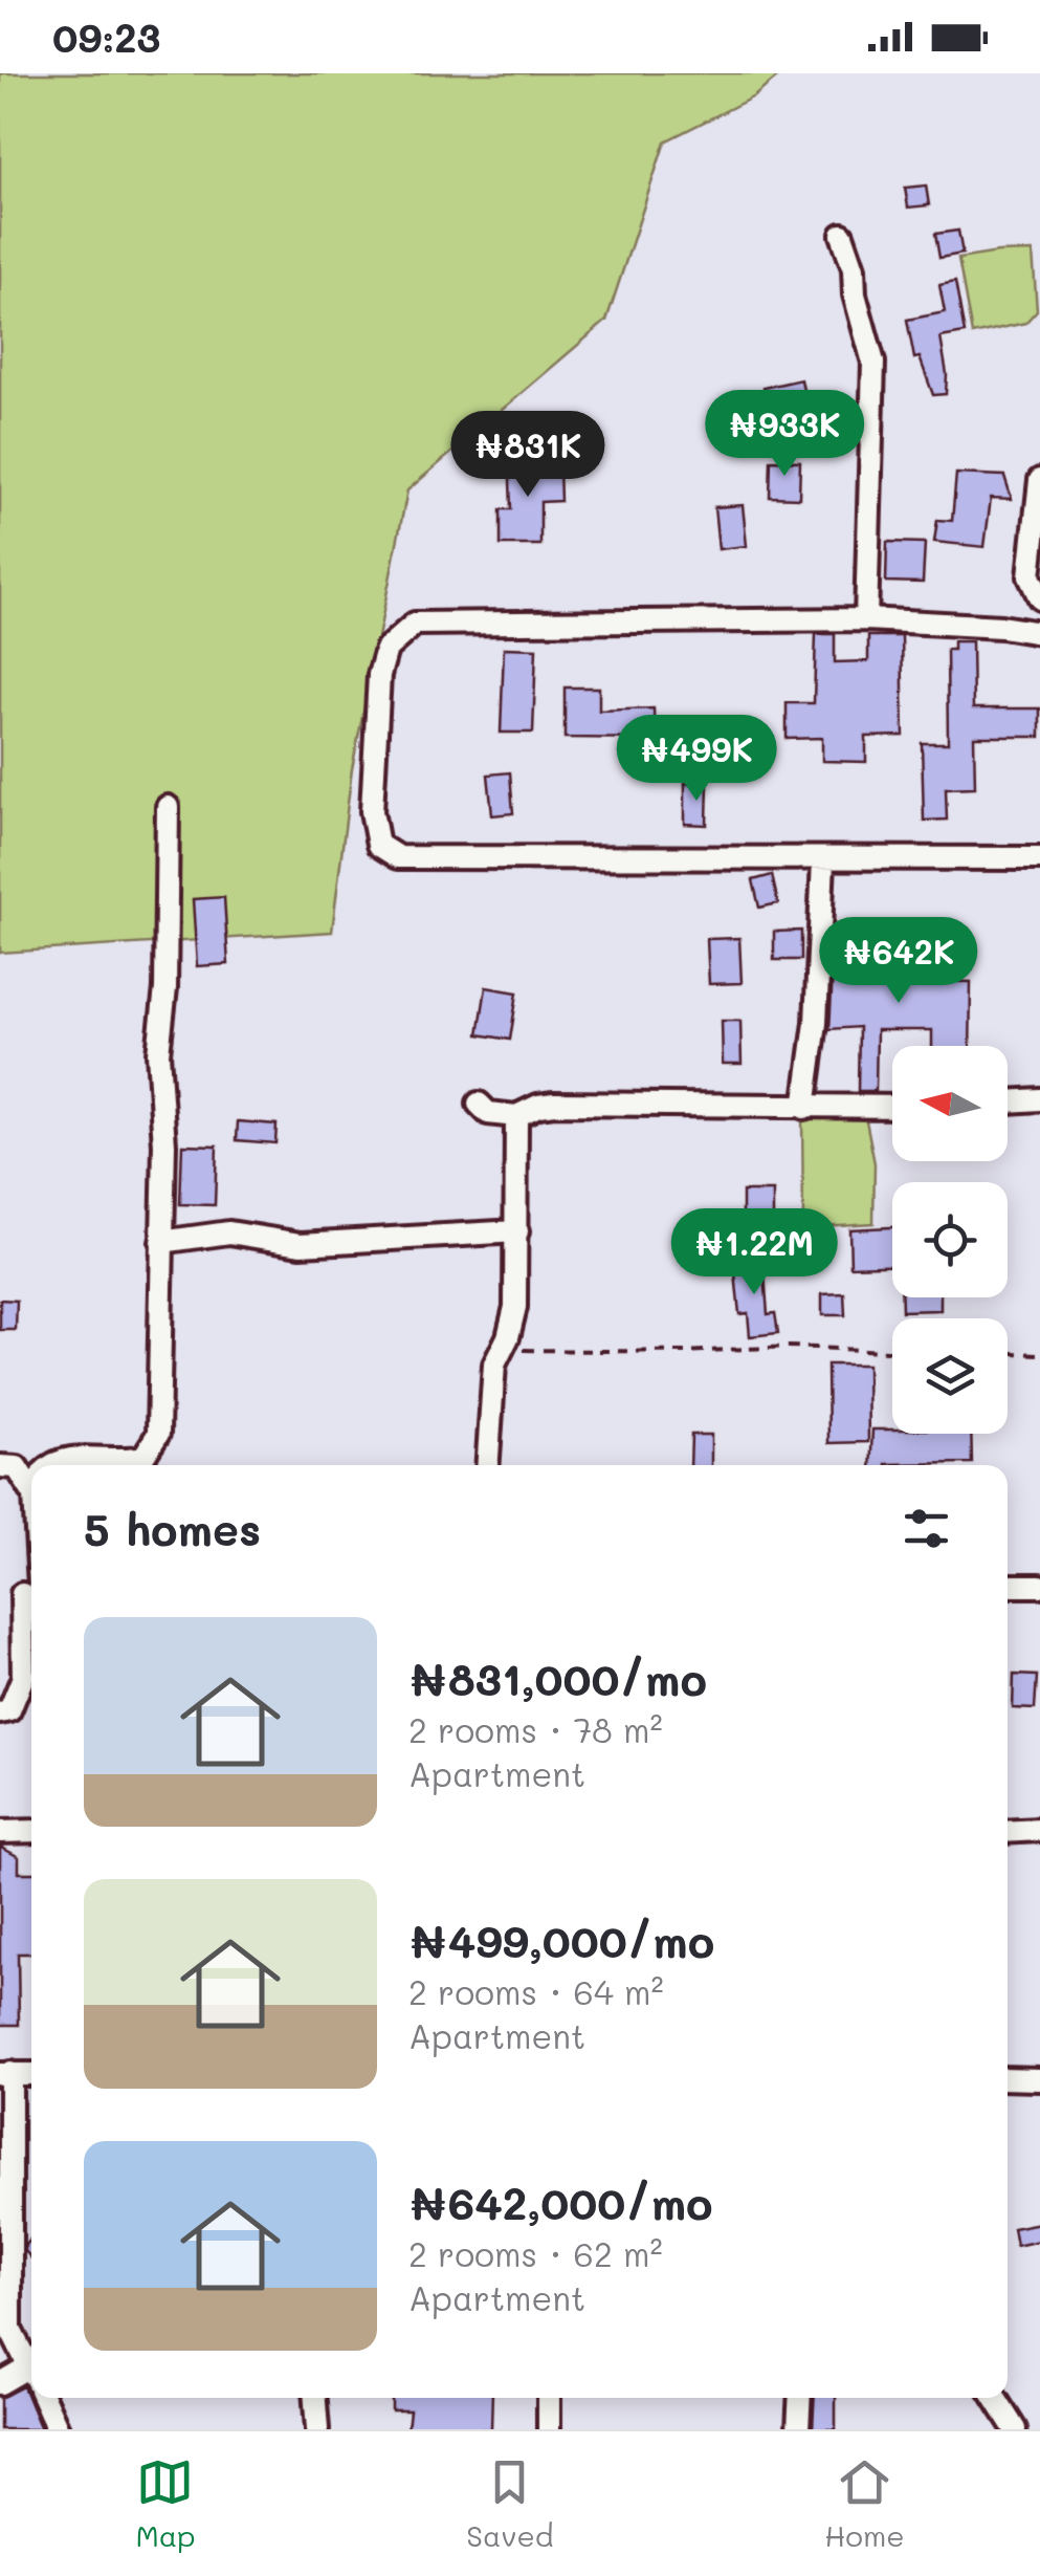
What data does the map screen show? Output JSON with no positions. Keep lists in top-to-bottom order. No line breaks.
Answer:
{"north":"left","page":{"status":"09:23","price":["₦933K","₦831K","₦499K","₦642K","₦1.22M"],"heading":"5 homes","list":[{"name":"₦831,000/mo","note":"2 rooms · 78 m² · Apartment"},{"name":"₦499,000/mo","note":"2 rooms · 64 m² · Apartment"},{"name":"₦642,000/mo","note":"2 rooms · 62 m² · Apartment"}],"tabs":["Map","Saved","Home"]}}
